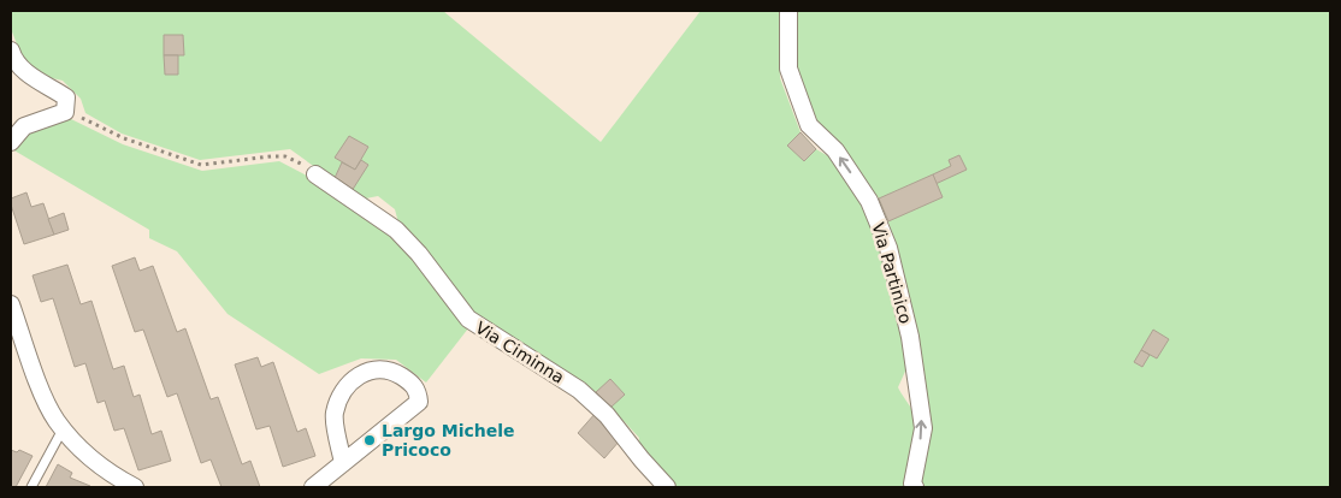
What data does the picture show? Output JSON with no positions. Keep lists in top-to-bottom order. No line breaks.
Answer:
{"streets":{"street":["Via Partinico","Via Ciminna"]},"one_way":["Via Partinico"],"places":["Largo Michele Pricoco"]}
